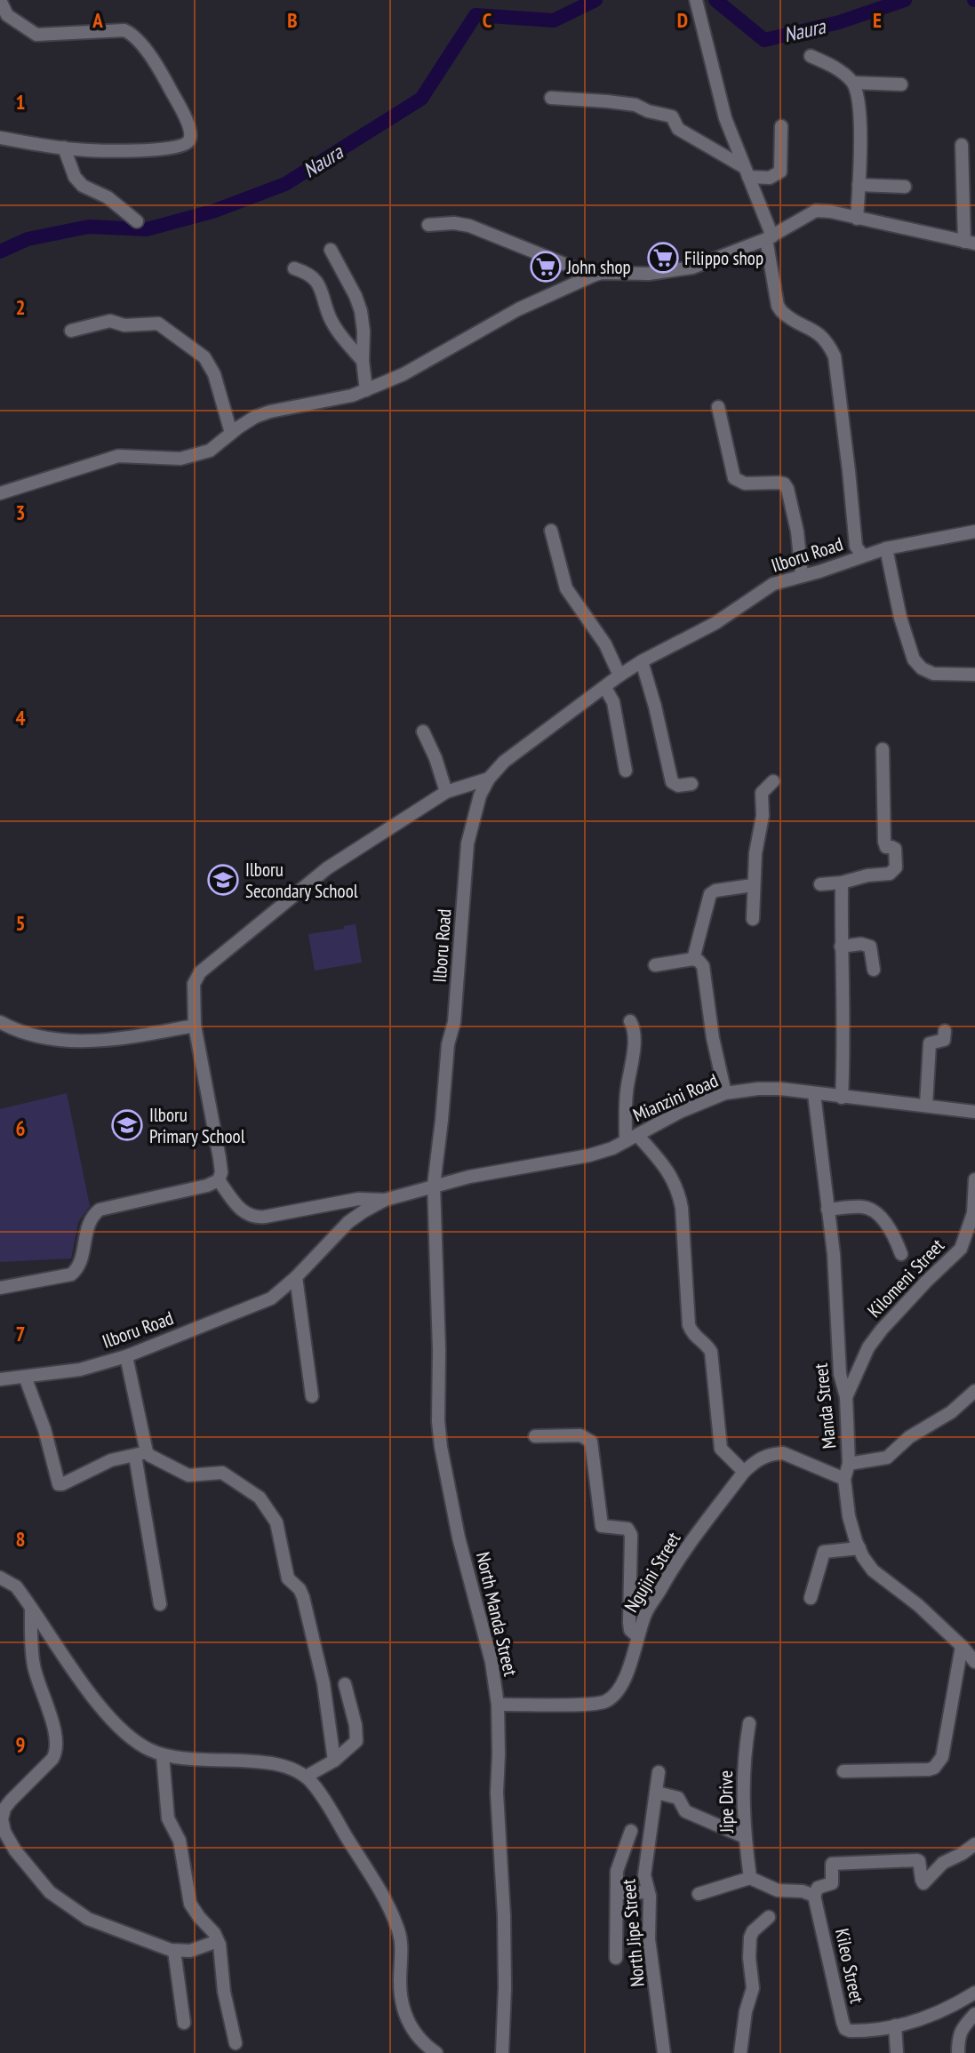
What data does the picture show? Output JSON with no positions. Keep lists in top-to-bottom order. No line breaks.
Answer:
{"streets":{"street":["Ilboru Road","Mianzini Road","Kilomeni Street","Manda Street","Ngujini Street","North Manda Street","Jipe Drive","North Jipe Street","Kileo Street"]},"crossings":[["Ilboru Road","Mianzini Road"],["Ilboru Road","North Manda Street"],["Mianzini Road","Manda Street"],["Mianzini Road","North Manda Street"],["Kilomeni Street","Manda Street"],["Manda Street","Ngujini Street"],["Ngujini Street","North Manda Street"]],"water":["Naura"],"places":{"supermarket":["Filippo shop","John shop"],"school or university":["Ilboru Secondary School","Ilboru Primary School"]},"grid":{"columns":["A","B","C","D","E"],"rows":["1","2","3","4","5","6","7","8","9"]}}
